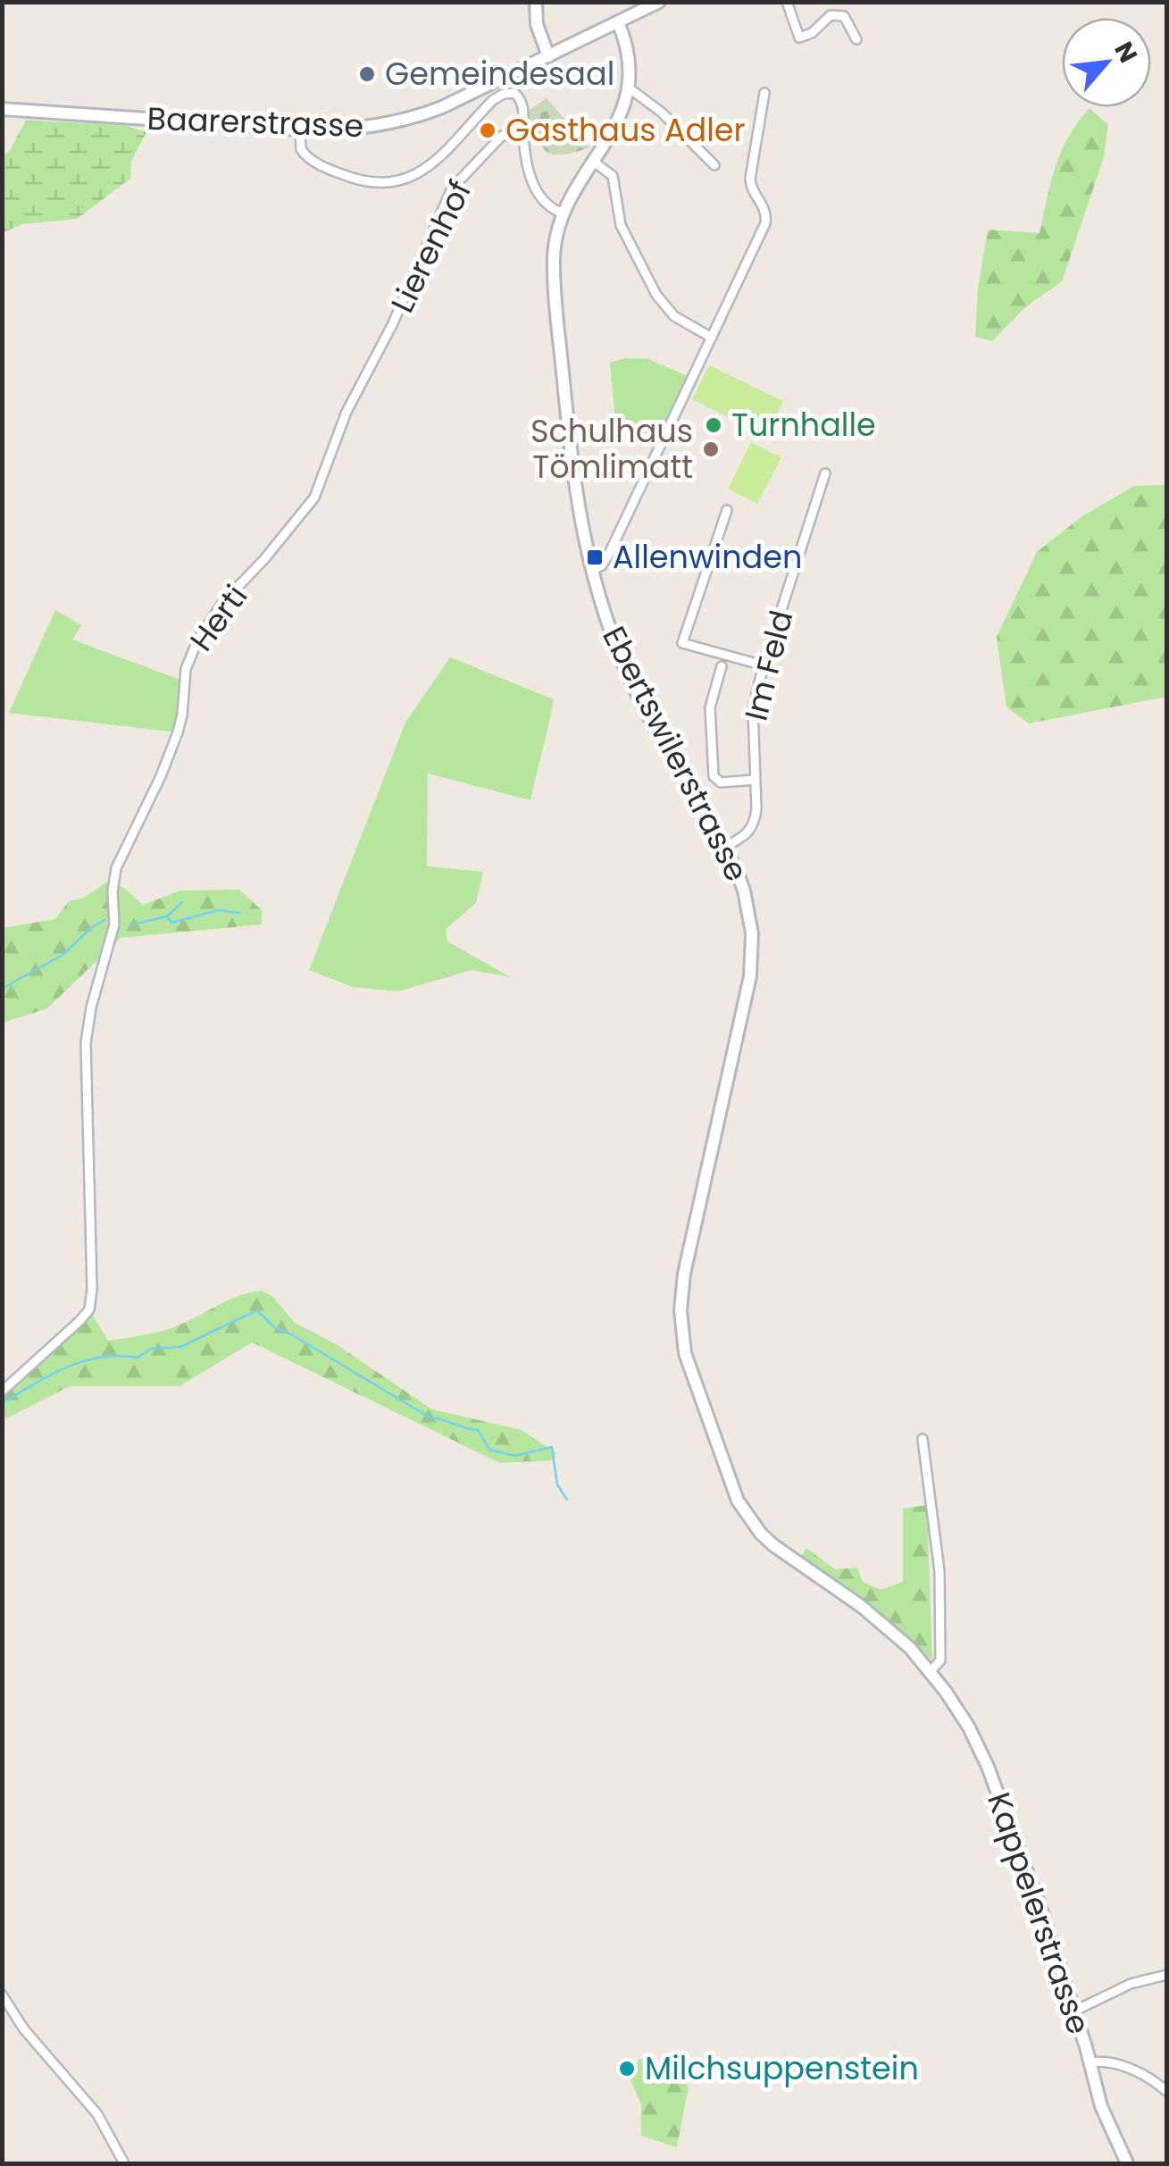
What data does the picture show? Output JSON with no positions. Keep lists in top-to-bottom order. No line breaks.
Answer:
{"streets":{"street":["Baarerstrasse","Lierenhof","Herti","Im Feld","Ebertswilerstrasse","Kappelerstrasse"]},"crossings":[["Baarerstrasse","Lierenhof"],["Baarerstrasse","Ebertswilerstrasse"],["Lierenhof","Herti"],["Lierenhof","Ebertswilerstrasse"],["Im Feld","Ebertswilerstrasse"],["Ebertswilerstrasse","Kappelerstrasse"]],"places":{"other":["Gemeindesaal","Gasthaus Adler","Turnhalle","Schulhaus Tömlimatt","Milchsuppenstein"],"transit":["Allenwinden"]},"north":"top right"}
